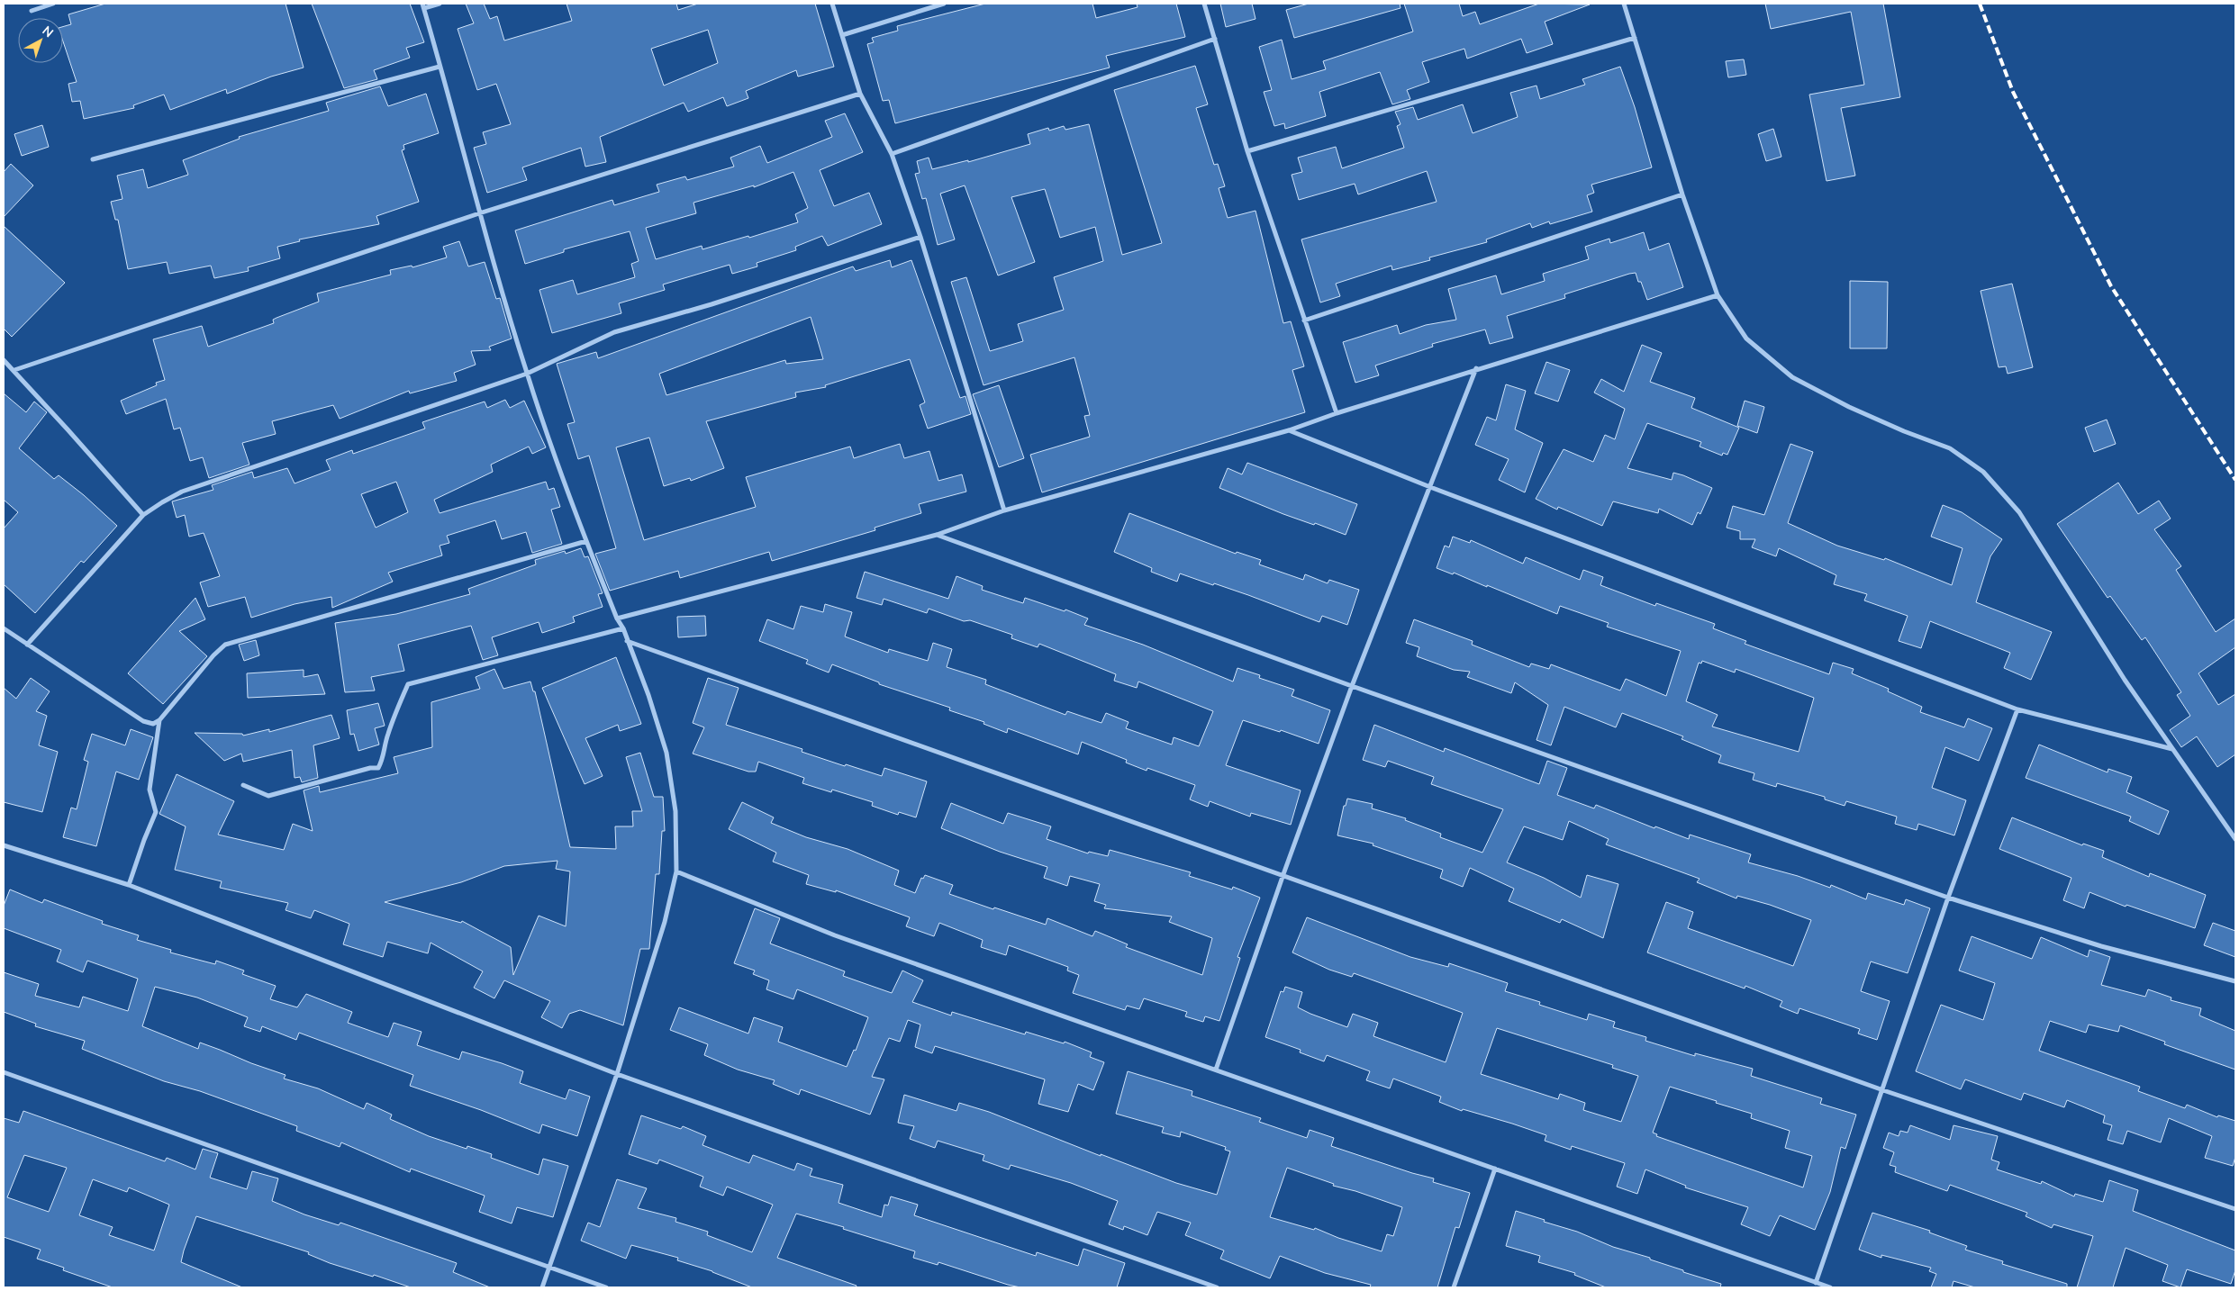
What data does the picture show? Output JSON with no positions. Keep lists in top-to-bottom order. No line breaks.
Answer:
{"north":"top right"}
